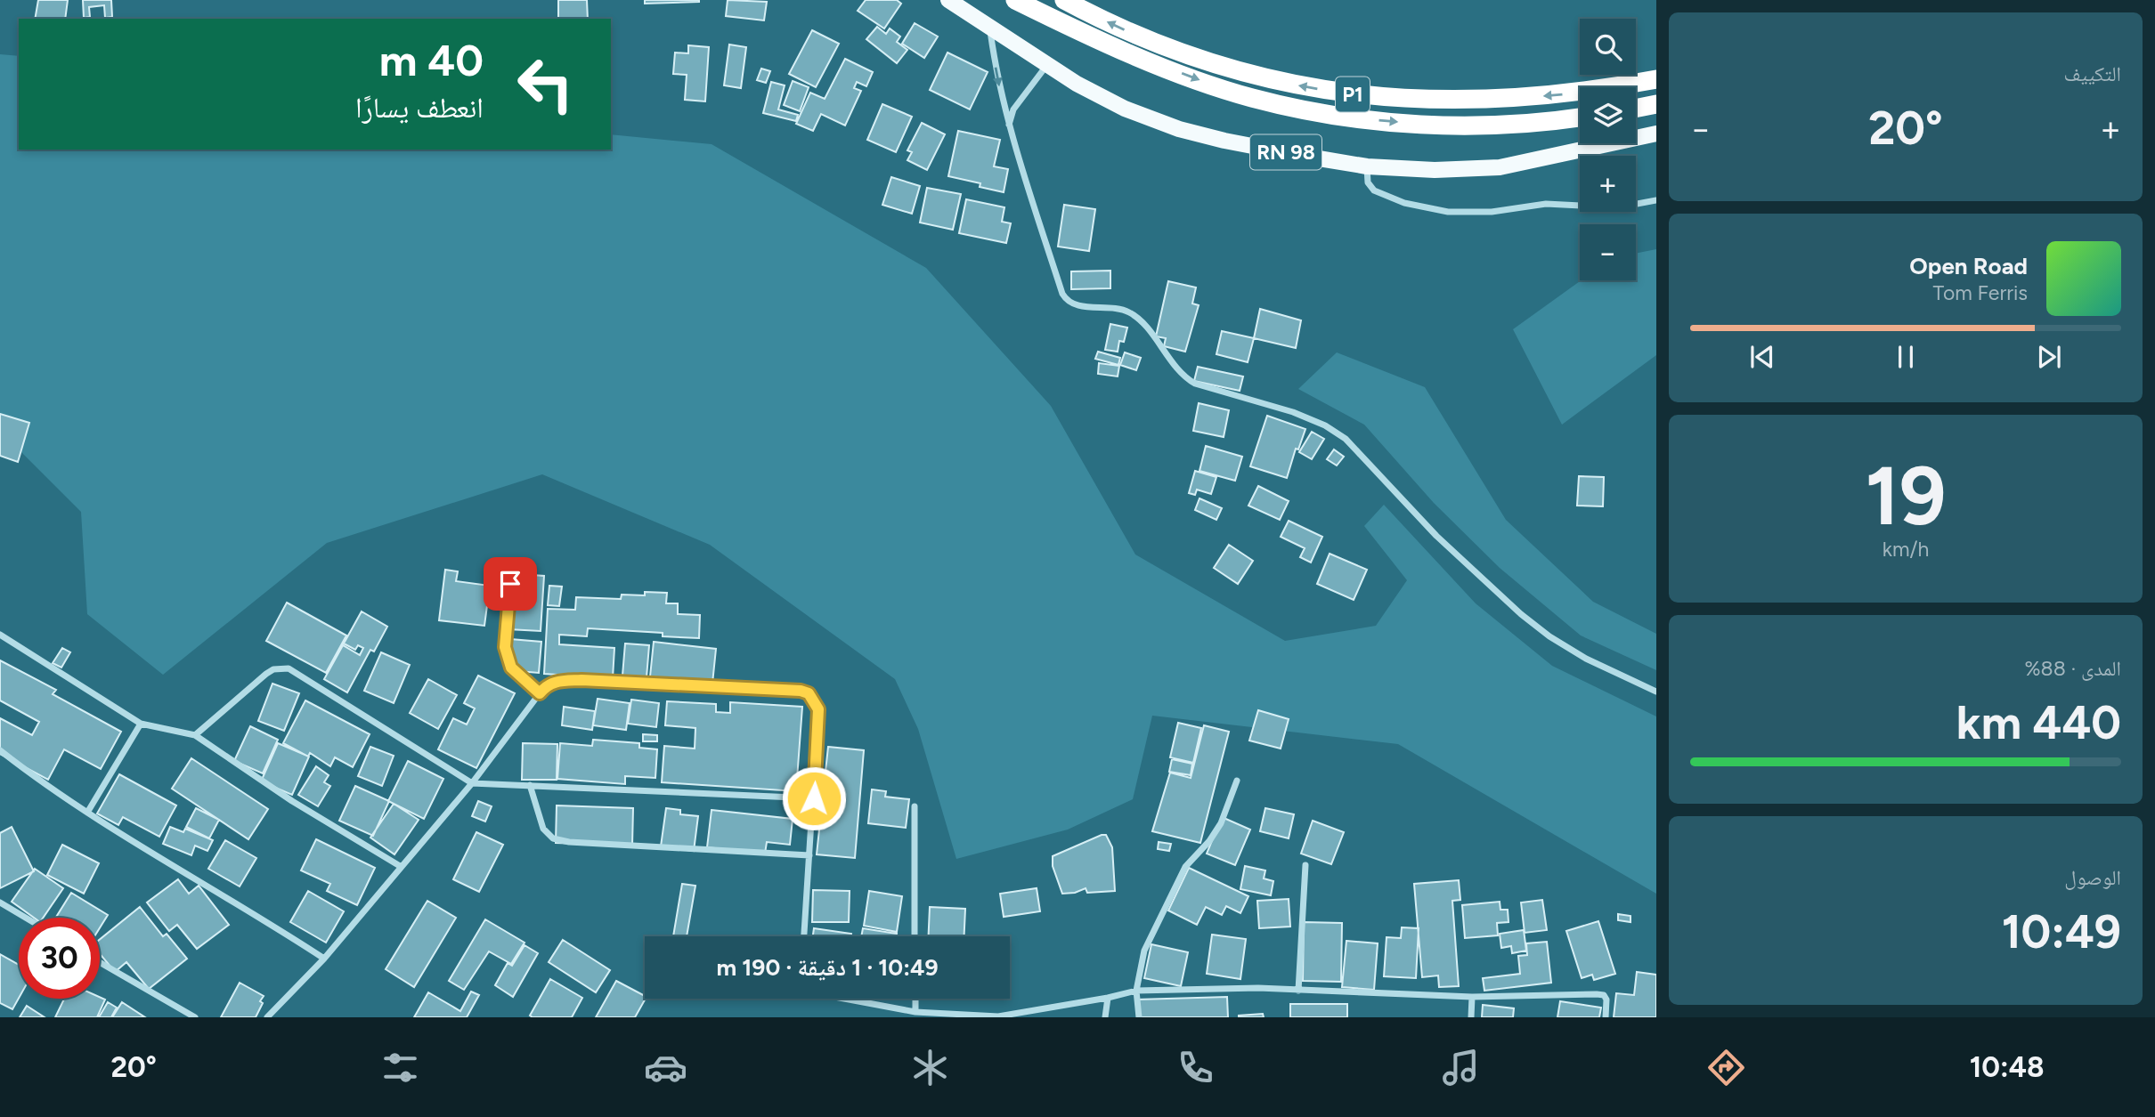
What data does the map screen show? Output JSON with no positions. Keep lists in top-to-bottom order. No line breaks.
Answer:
{"streets":{"highway":["P1"],"main road":["RN 98"]},"page":{"tile":["التكييف",["19","km/h"],["المدى · 88%","440 km"],["الوصول","10:49"]],"map_buttons":["+","−"],"turn":["40 m","انعطف يسارًا"],"heat":["−","20°","+"],"song":["Open Road","Tom Ferris"],"limit":"30","trip":"10:49 · 1 دقيقة · 190 m","tabs":["10:48","20°"]}}
